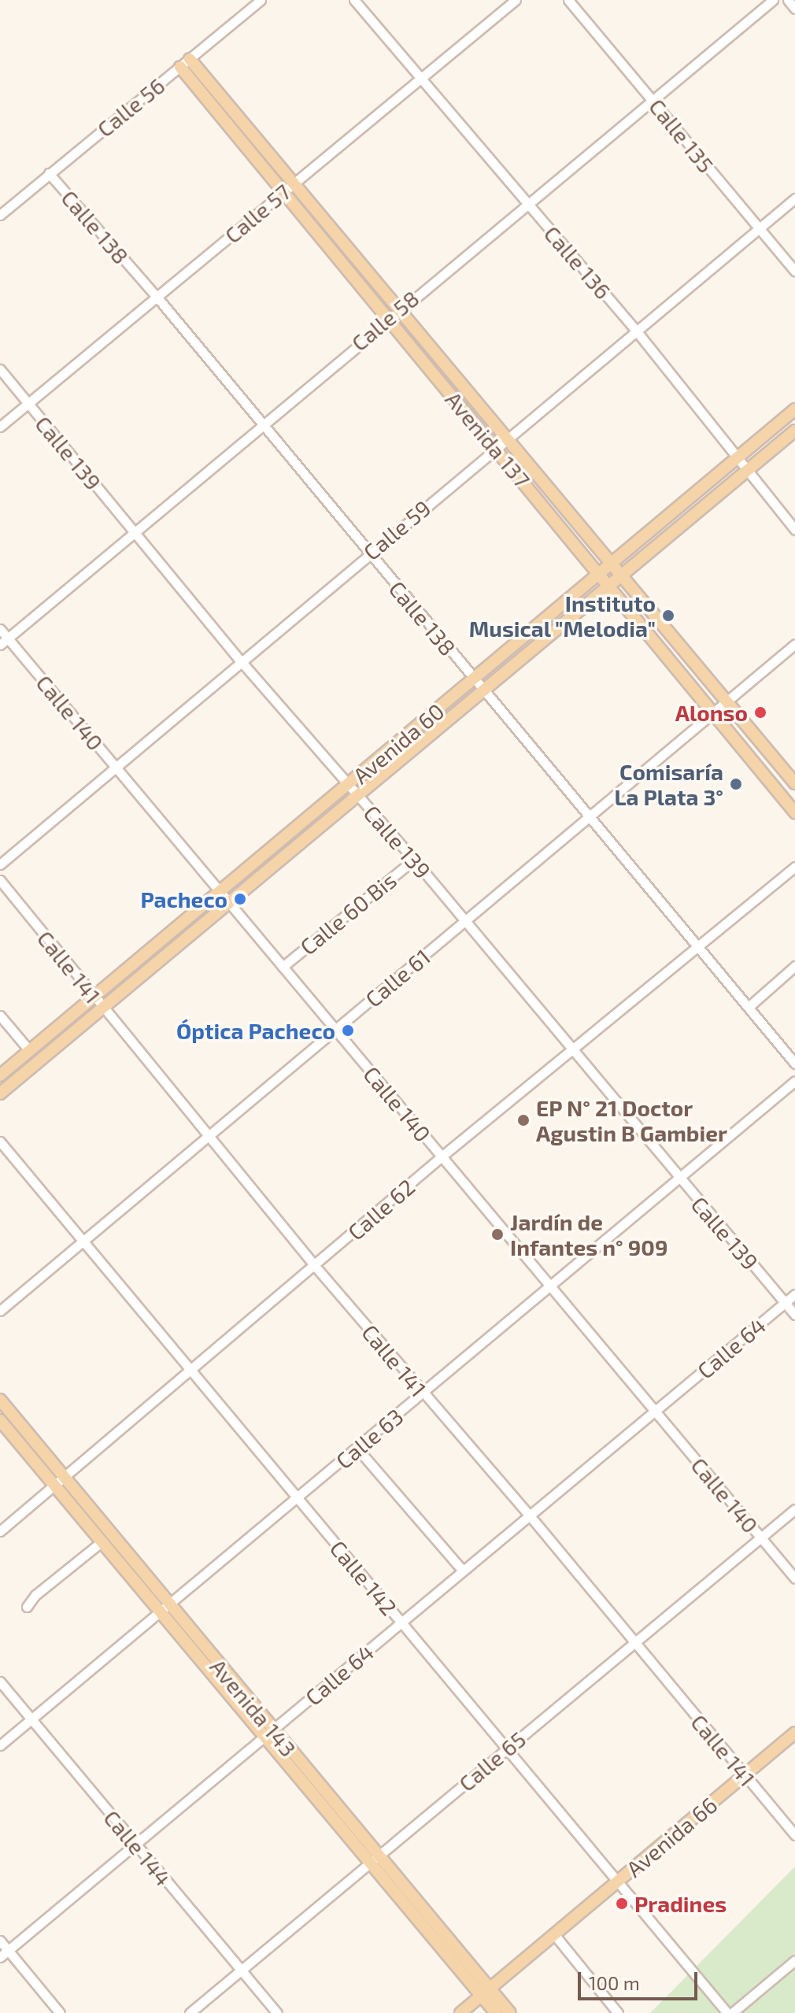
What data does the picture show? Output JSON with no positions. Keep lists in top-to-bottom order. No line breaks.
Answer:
{"streets":{"main road":["Avenida 137","Avenida 60","Avenida 143","Avenida 66"],"street":["Calle 56","Calle 135","Calle 57","Calle 138","Calle 136","Calle 58","Calle 139","Calle 59","Calle 140","Calle 60 Bis","Calle 141","Calle 61","Calle 62","Calle 64","Calle 63","Calle 142","Calle 65","Calle 144"]},"crossings":[["Calle 56","Calle 138"],["Calle 56","Avenida 137"],["Calle 135","Calle 58"],["Calle 135","Calle 59"],["Calle 57","Calle 138"],["Calle 57","Calle 136"],["Calle 57","Avenida 137"],["Calle 57","Calle 139"],["Calle 138","Calle 58"],["Calle 138","Calle 59"],["Calle 138","Avenida 60"],["Calle 138","Calle 61"],["Calle 138","Calle 62"],["Calle 136","Calle 58"],["Calle 136","Calle 59"],["Calle 136","Avenida 60"],["Calle 58","Avenida 137"],["Calle 58","Calle 139"],["Calle 58","Calle 140"],["Avenida 137","Calle 59"],["Avenida 137","Avenida 60"],["Avenida 137","Calle 61"],["Calle 139","Calle 59"],["Calle 139","Avenida 60"],["Calle 139","Calle 60 Bis"],["Calle 139","Calle 61"],["Calle 139","Calle 62"],["Calle 139","Calle 64"],["Calle 139","Calle 63"],["Calle 59","Calle 140"],["Calle 140","Avenida 60"],["Calle 140","Calle 60 Bis"],["Calle 140","Calle 61"],["Calle 140","Calle 62"],["Calle 140","Calle 64"],["Calle 140","Calle 63"],["Calle 140","Calle 65"],["Avenida 60","Calle 141"],["Calle 141","Calle 61"],["Calle 141","Calle 62"],["Calle 141","Calle 64"],["Calle 141","Calle 63"],["Calle 141","Calle 65"],["Calle 141","Avenida 66"],["Calle 61","Calle 142"],["Calle 62","Calle 142"],["Calle 62","Avenida 143"],["Calle 64","Calle 142"],["Calle 64","Avenida 143"],["Calle 64","Calle 144"],["Calle 63","Calle 142"],["Calle 63","Avenida 143"],["Calle 63","Calle 144"],["Calle 142","Calle 65"],["Calle 142","Avenida 66"],["Avenida 143","Calle 65"],["Avenida 143","Avenida 66"],["Calle 65","Calle 144"]],"places":["Instituto Musical \"Melodia\"","Alonso","Comisaría La Plata 3°","Pacheco","Óptica Pacheco","EP N° 21 Doctor Agustin B Gambier","Jardín de Infantes n° 909","Pradines"],"scale_bar":"100 m"}
